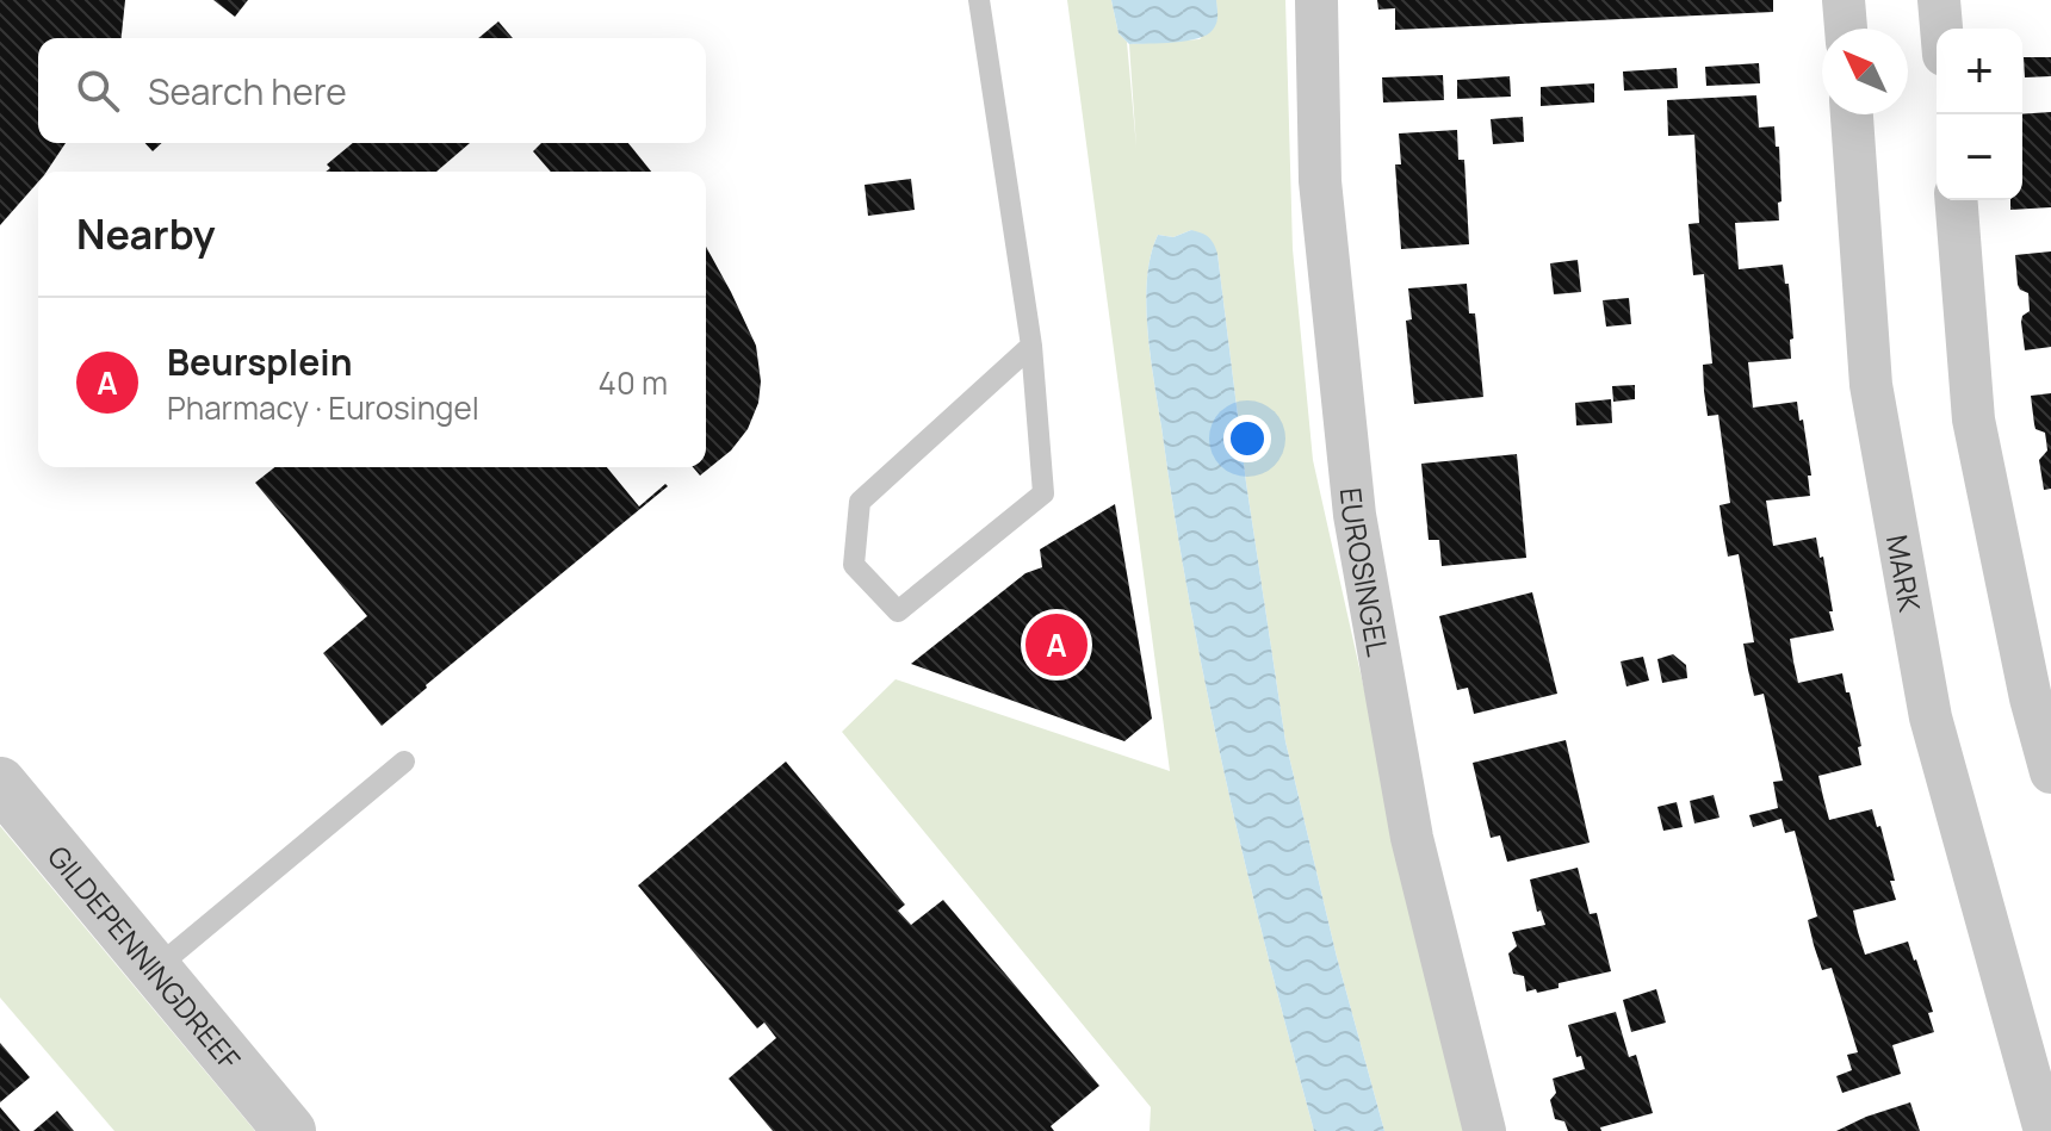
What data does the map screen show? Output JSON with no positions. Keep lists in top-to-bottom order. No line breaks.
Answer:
{"streets":{"street":["EUROSINGEL","MARK","GILDEPENNINGDREEF"]},"north":"top left","page":{"map_buttons":["+","−"],"search":"Search here","heading":"Nearby","list":[{"mark":"A","name":"Beursplein","note":"Pharmacy · Eurosingel","value":"40 m"}],"pins":"A"}}
